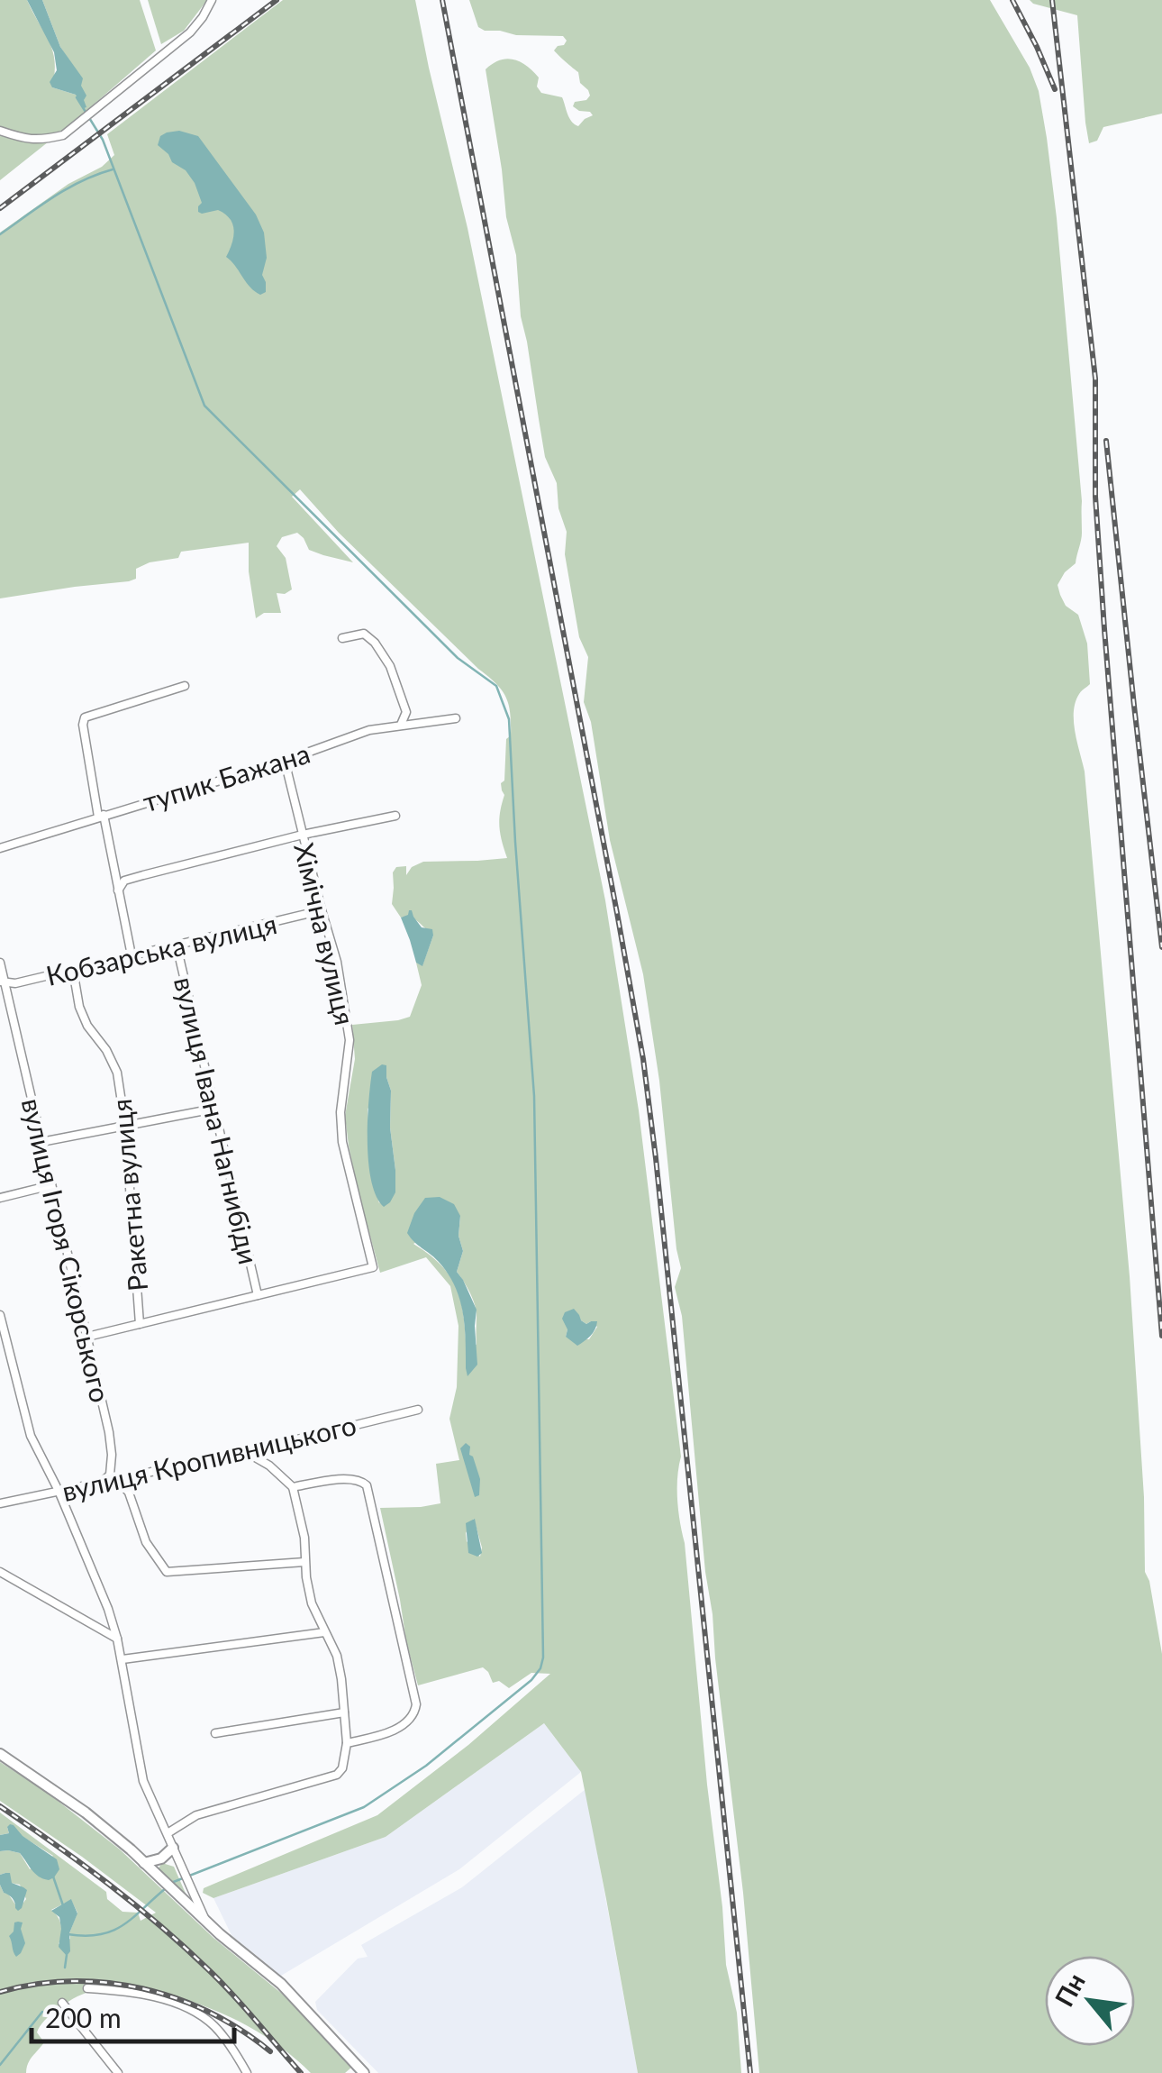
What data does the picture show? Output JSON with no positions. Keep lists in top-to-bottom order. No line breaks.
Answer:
{"streets":{"street":["тупик Бажана","Хімічна вулиця","Кобзарська вулиця","вулиця Івана Нагнибіди","Ракетна вулиця","вулиця Ігоря Сікорського","вулиця Кропивницького"]},"crossings":[["тупик Бажана","Хімічна вулиця"],["Хімічна вулиця","Кобзарська вулиця"],["Хімічна вулиця","вулиця Івана Нагнибіди"],["Кобзарська вулиця","вулиця Івана Нагнибіди"],["Кобзарська вулиця","Ракетна вулиця"],["Кобзарська вулиця","вулиця Ігоря Сікорського"],["вулиця Ігоря Сікорського","вулиця Кропивницького"]],"scale_bar":"200 m","north":"top left"}
